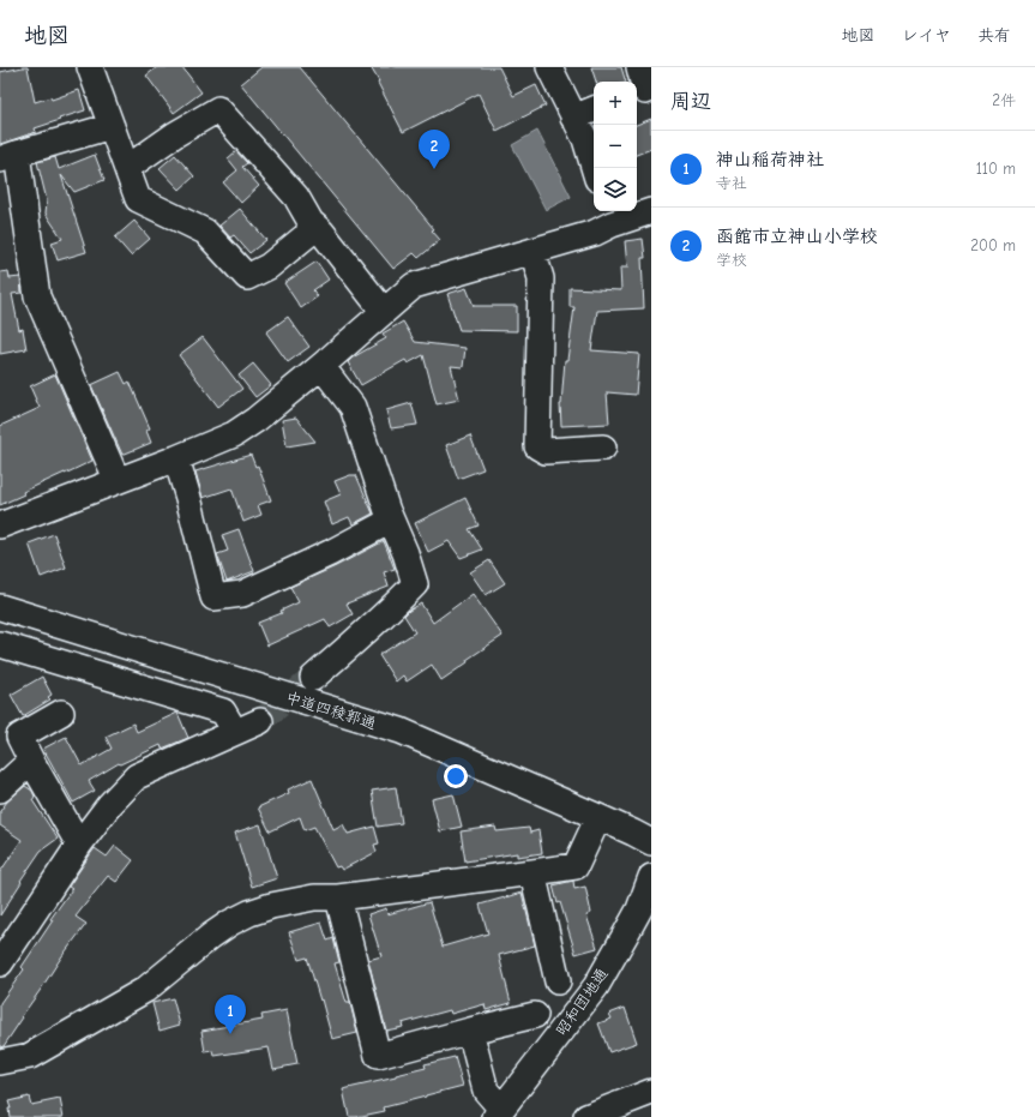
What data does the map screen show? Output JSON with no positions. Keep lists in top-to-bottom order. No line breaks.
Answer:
{"streets":{"street":["中道四稜郭通","昭和団地通"]},"page":{"header":"地図","nav":["地図","レイヤ","共有"],"heading":["周辺","2件"],"map_buttons":["+","−"],"pins":["2","1"],"list":[{"mark":"1","name":"神山稲荷神社","note":"寺社","value":"110 m"},{"mark":"2","name":"函館市立神山小学校","note":"学校","value":"200 m"}]}}
